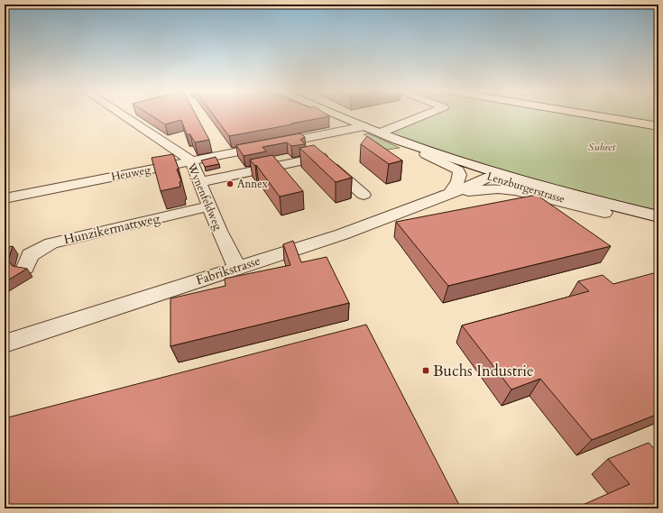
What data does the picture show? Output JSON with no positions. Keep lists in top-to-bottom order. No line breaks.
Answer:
{"streets":{"main road":["Lenzburgerstrasse"],"street":["Heuweg","Wynenfeldweg","Hunzikermattweg","Fabrikstrasse"]},"crossings":[["Heuweg","Lenzburgerstrasse"],["Heuweg","Wynenfeldweg"],["Lenzburgerstrasse","Fabrikstrasse"],["Wynenfeldweg","Hunzikermattweg"],["Wynenfeldweg","Fabrikstrasse"]],"parks":["Suhret"],"places":{"other":["Annex"],"transit":["Buchs Industrie"]}}
